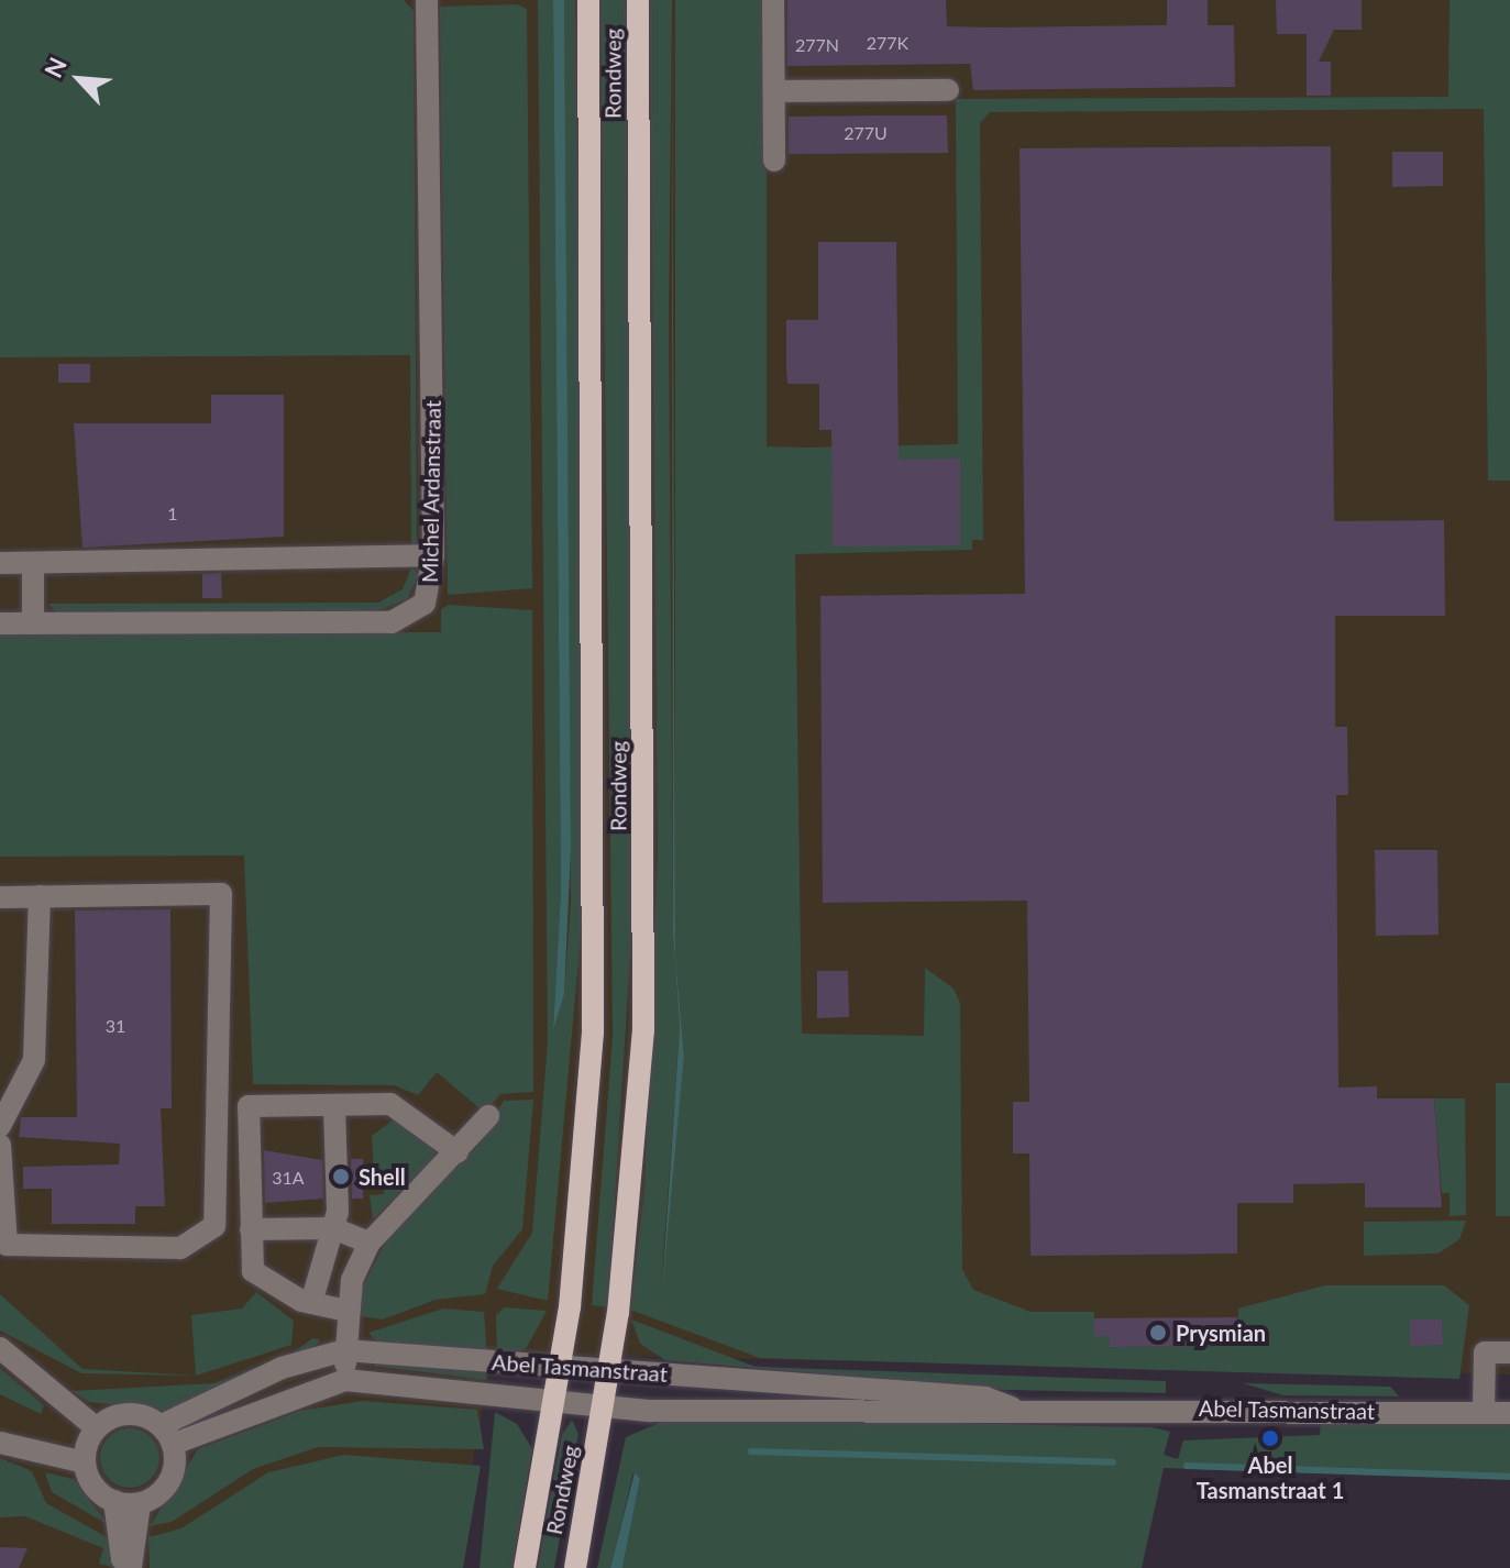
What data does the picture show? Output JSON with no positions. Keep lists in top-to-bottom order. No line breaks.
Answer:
{"streets":{"main road":["Rondweg"],"street":["Michel Ardanstraat","Abel Tasmanstraat"]},"crossings":[["Rondweg","Abel Tasmanstraat"]],"places":["Shell","Prysmian","Abel Tasmanstraat 1"],"house_numbers":["277K","277N","277U","1","31","31A"],"north":"top left"}
